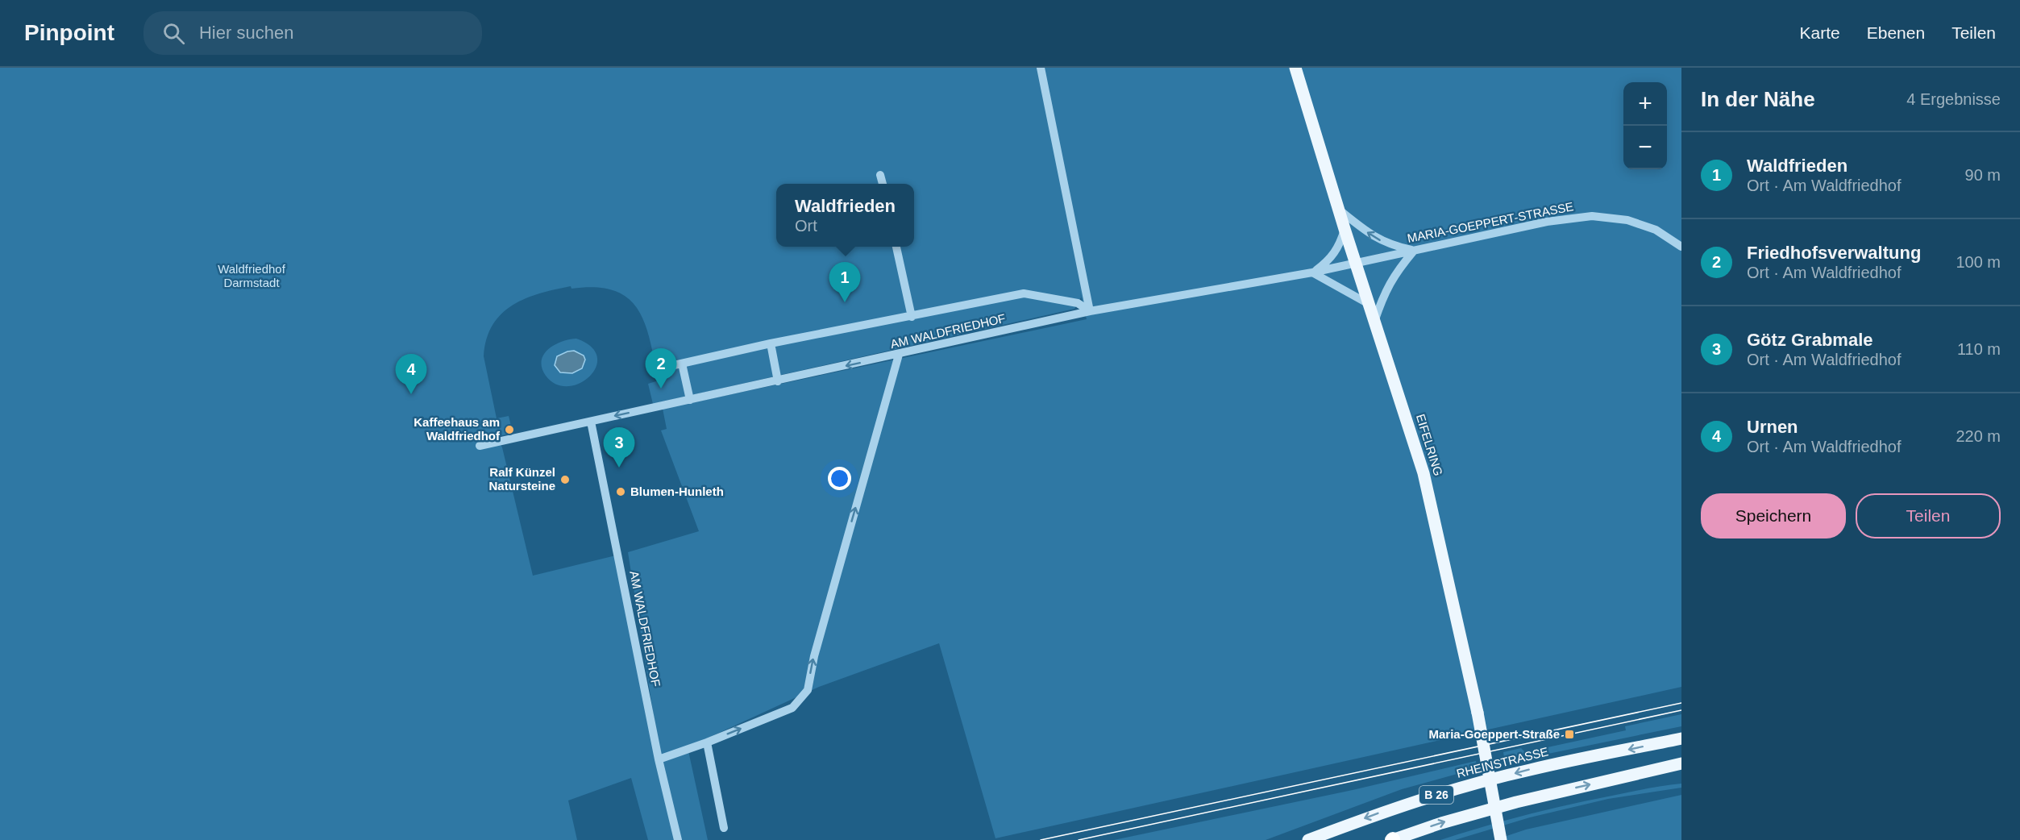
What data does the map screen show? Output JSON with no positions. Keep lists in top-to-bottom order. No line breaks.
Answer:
{"streets":{"main road":["EIFELRING","RHEINSTRASSE","B 26"],"street":["MARIA-GOEPPERT-STRASSE","AM WALDFRIEDHOF"]},"crossings":[["MARIA-GOEPPERT-STRASSE","AM WALDFRIEDHOF"],["MARIA-GOEPPERT-STRASSE","EIFELRING"],["AM WALDFRIEDHOF","EIFELRING"]],"parks":["Waldfriedhof Darmstadt"],"places":{"other":["Kaffeehaus am Waldfriedhof","Ralf Künzel Natursteine","Blumen-Hunleth"],"transit":["Maria-Goeppert-Straße"]},"page":{"header":"Pinpoint","search":"Hier suchen","nav":["Karte","Ebenen","Teilen"],"heading":["In der Nähe","4 Ergebnisse"],"map_buttons":["+","−"],"list":[{"mark":"1","name":"Waldfrieden","note":"Ort · Am Waldfriedhof","value":"90 m"},{"mark":"2","name":"Friedhofsverwaltung","note":"Ort · Am Waldfriedhof","value":"100 m"},{"mark":"3","name":"Götz Grabmale","note":"Ort · Am Waldfriedhof","value":"110 m"},{"mark":"4","name":"Urnen","note":"Ort · Am Waldfriedhof","value":"220 m"}],"popup":["Waldfrieden","Ort"],"pins":["1","2","4","3"],"buttons":["Speichern","Teilen"]}}
